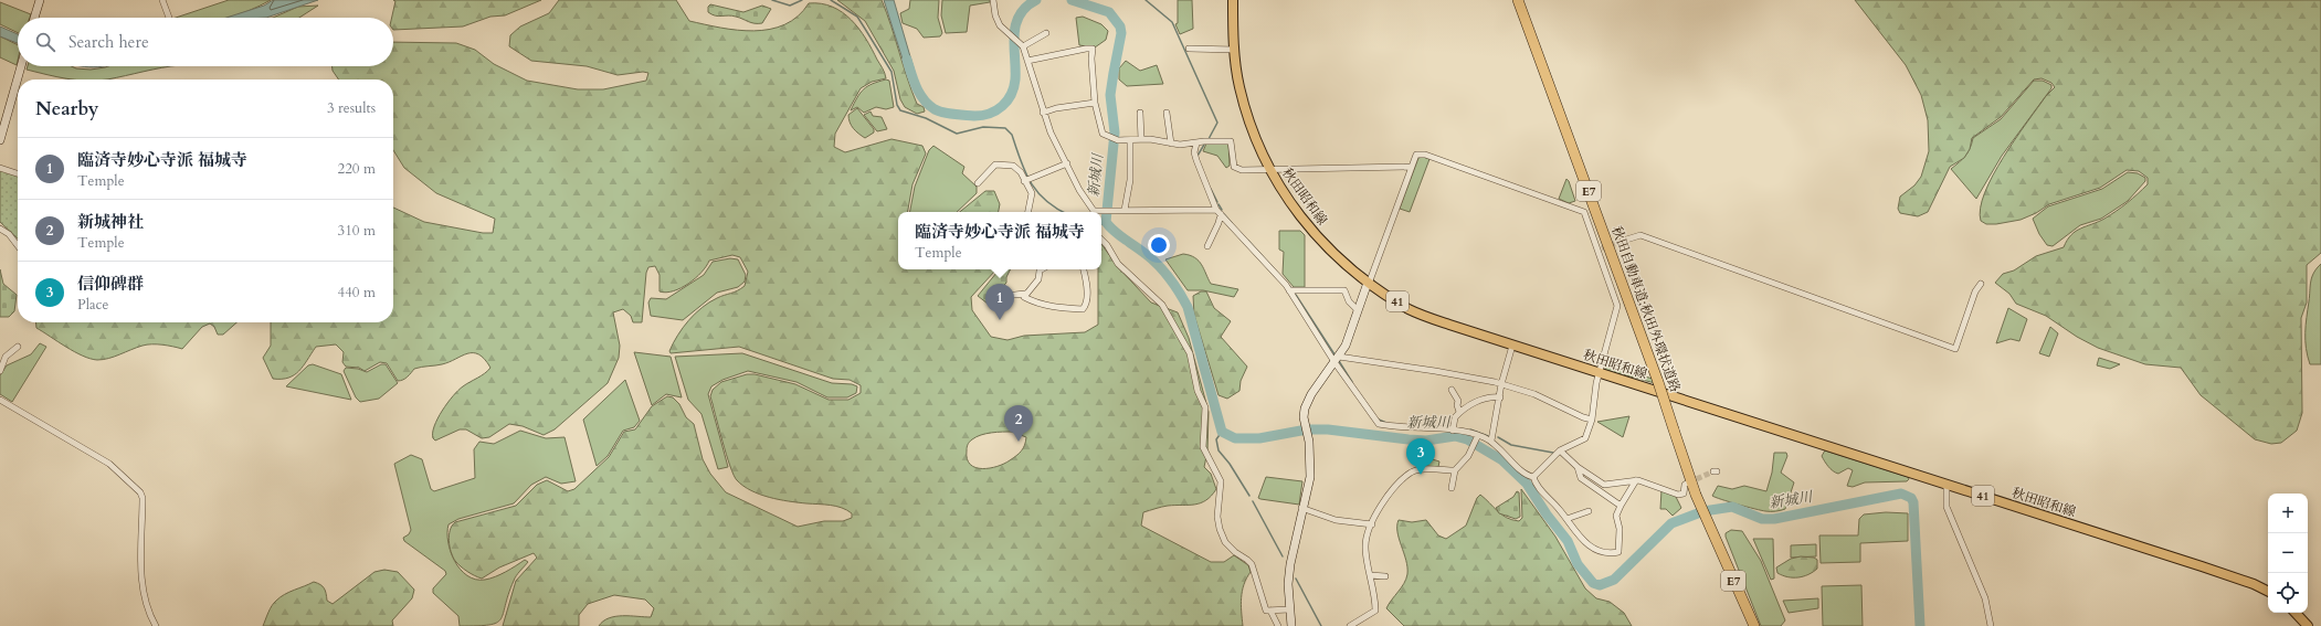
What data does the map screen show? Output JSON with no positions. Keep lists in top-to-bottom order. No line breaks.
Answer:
{"streets":{"highway":["E7","秋田自動車道;秋田外環状道路"],"main road":["秋田昭和線","41"]},"water":["新城川"],"page":{"search":"Search here","heading":["Nearby","3 results"],"list":[{"mark":"1","name":"臨済寺妙心寺派 福城寺","note":"Temple","value":"220 m"},{"mark":"2","name":"新城神社","note":"Temple","value":"310 m"},{"mark":"3","name":"信仰碑群","note":"Place","value":"440 m"}],"popup":["臨済寺妙心寺派 福城寺","Temple"],"pins":["1","2","3"],"map_buttons":["+","−"]}}
